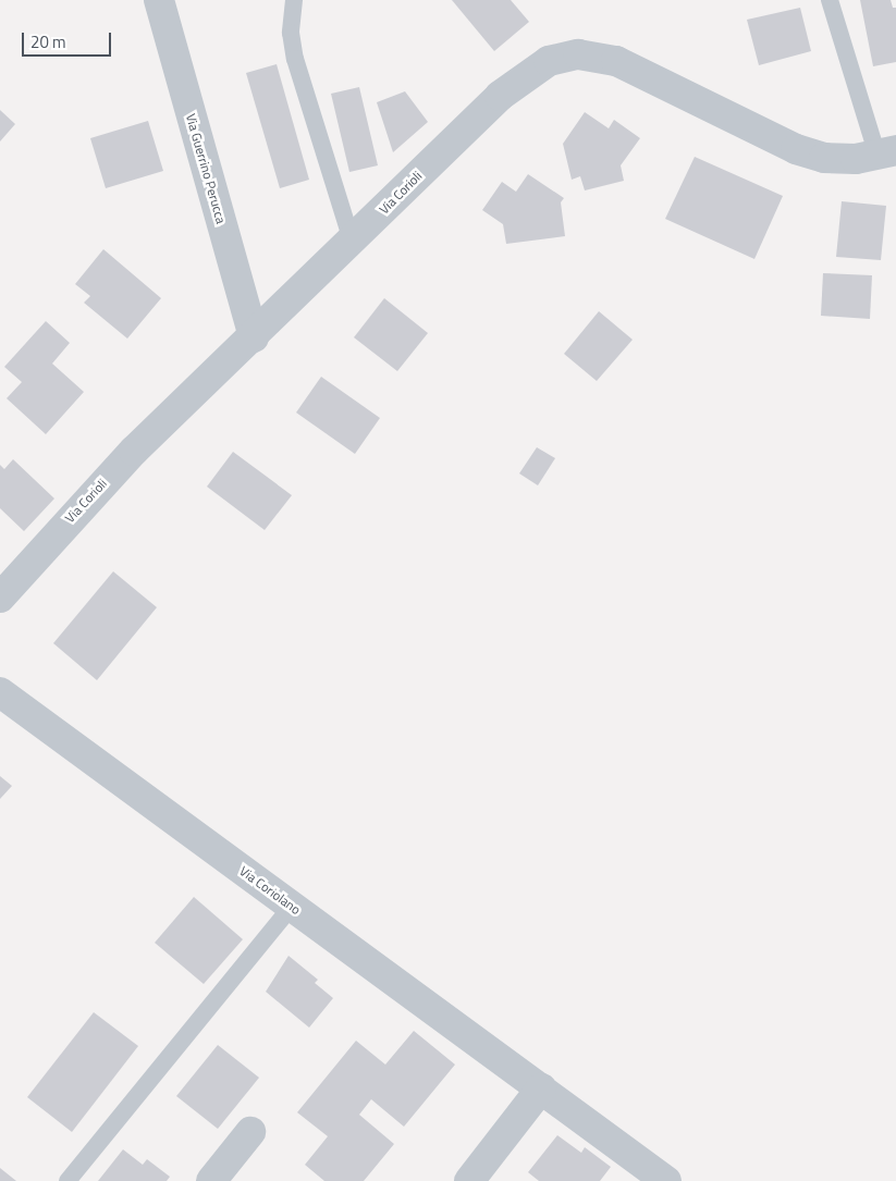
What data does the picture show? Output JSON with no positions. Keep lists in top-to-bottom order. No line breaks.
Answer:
{"streets":{"street":["Via Guerrino Perucca","Via Corioli","Via Coriolano"]},"crossings":[["Via Guerrino Perucca","Via Corioli"]],"scale_bar":"20 m"}
